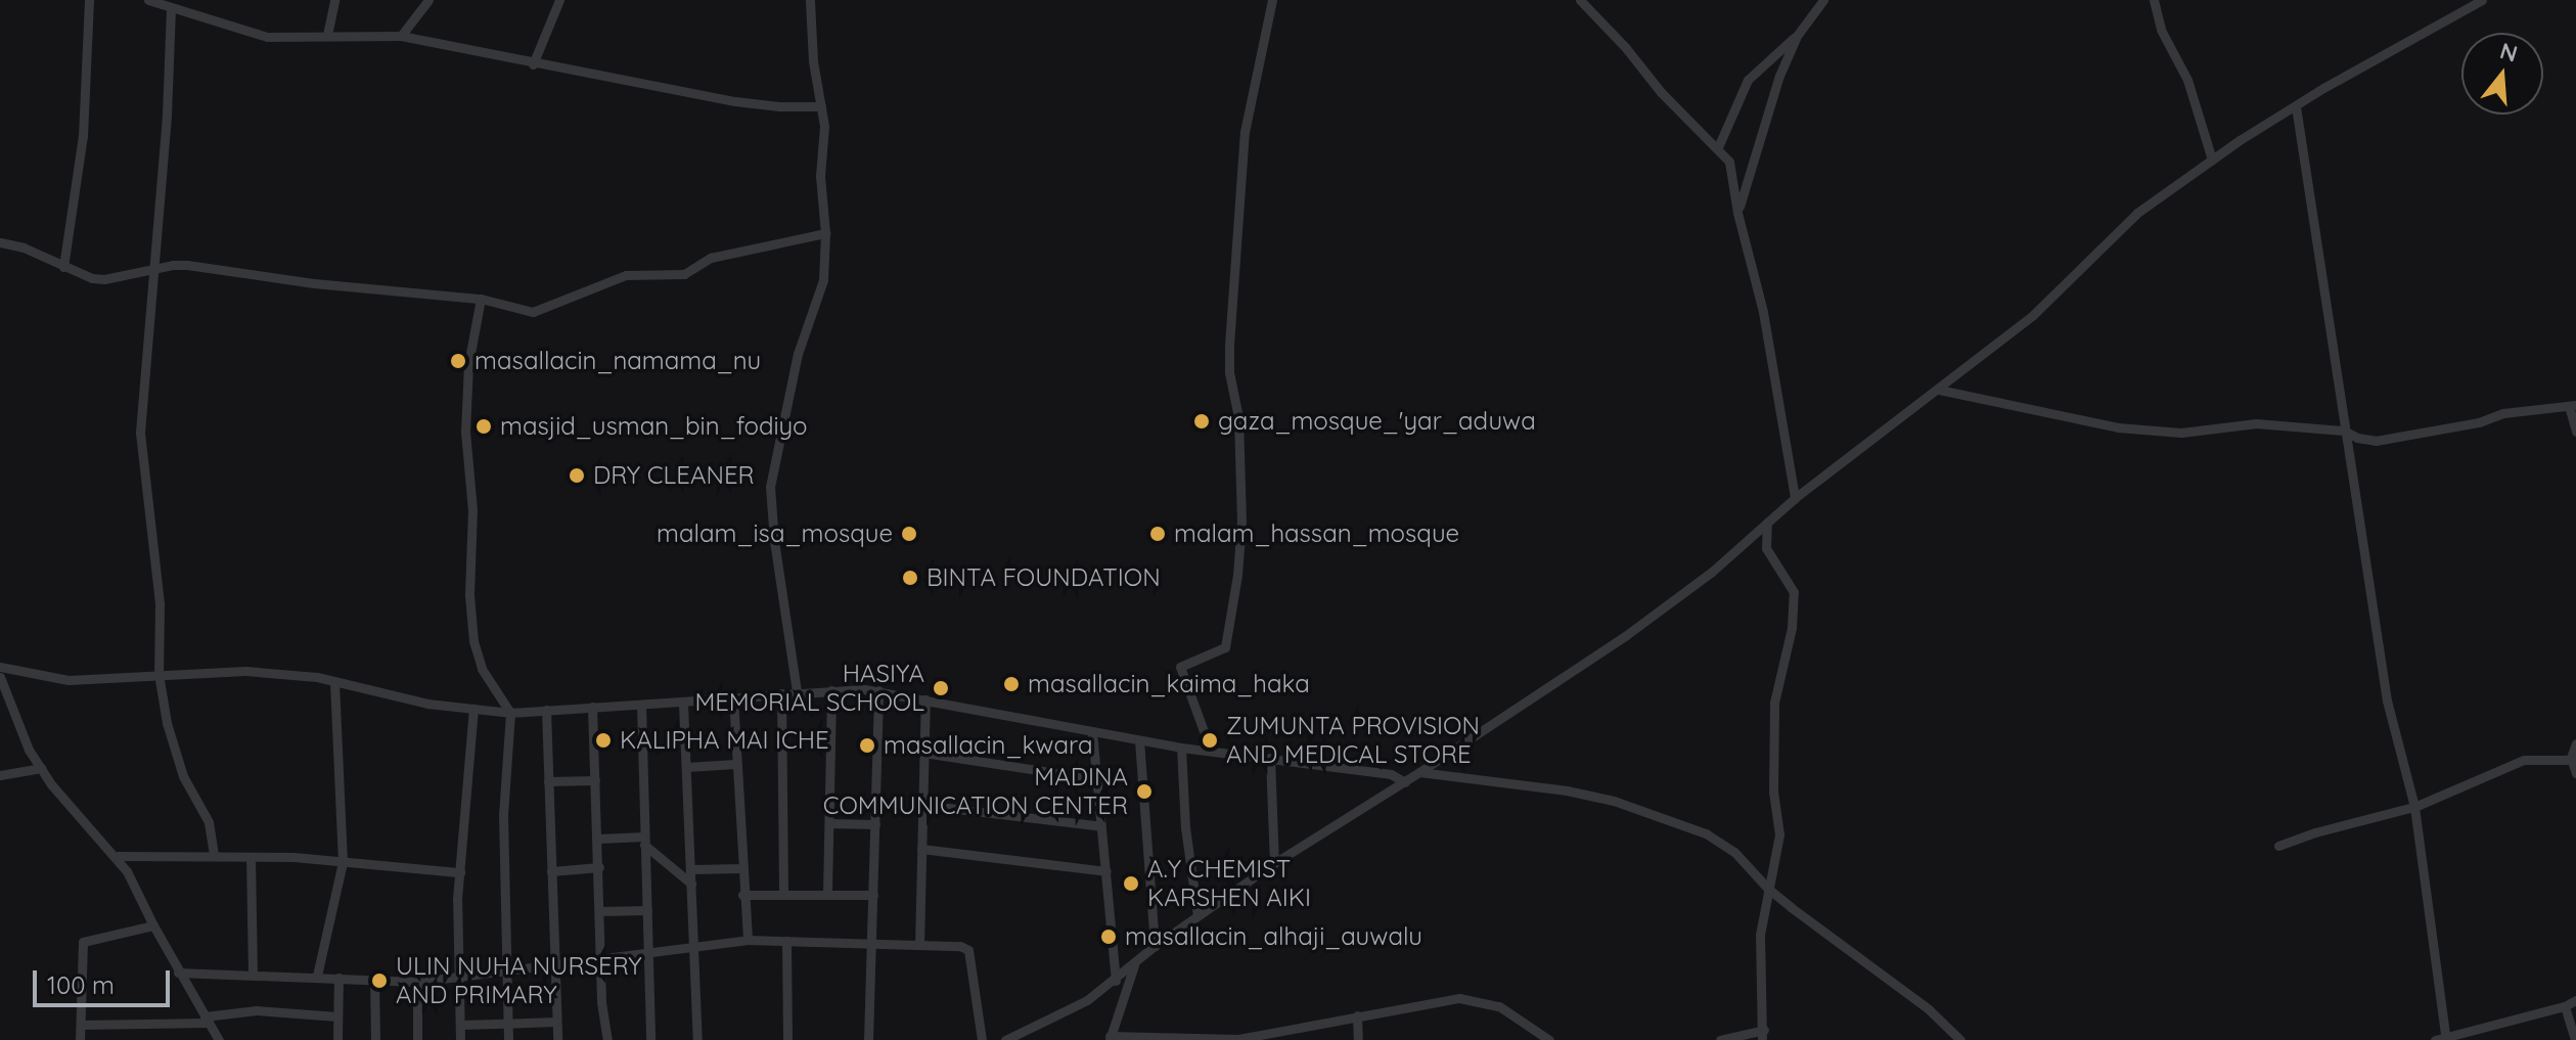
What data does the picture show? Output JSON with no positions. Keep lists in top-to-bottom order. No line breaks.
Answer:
{"places":["masallacin_namama_nu","gaza_mosque_'yar_aduwa","masjid_usman_bin_fodiyo","DRY CLEANER","malam_isa_mosque","malam_hassan_mosque","BINTA FOUNDATION","masallacin_kaima_haka","HASIYA MEMORIAL SCHOOL","KALIPHA MAI ICHE","ZUMUNTA PROVISION AND MEDICAL STORE","masallacin_kwara","MADINA COMMUNICATION CENTER","A.Y CHEMIST KARSHEN AIKI","masallacin_alhaji_auwalu","ULIN NUHA NURSERY AND PRIMARY"],"scale_bar":"100 m","north":"top"}
